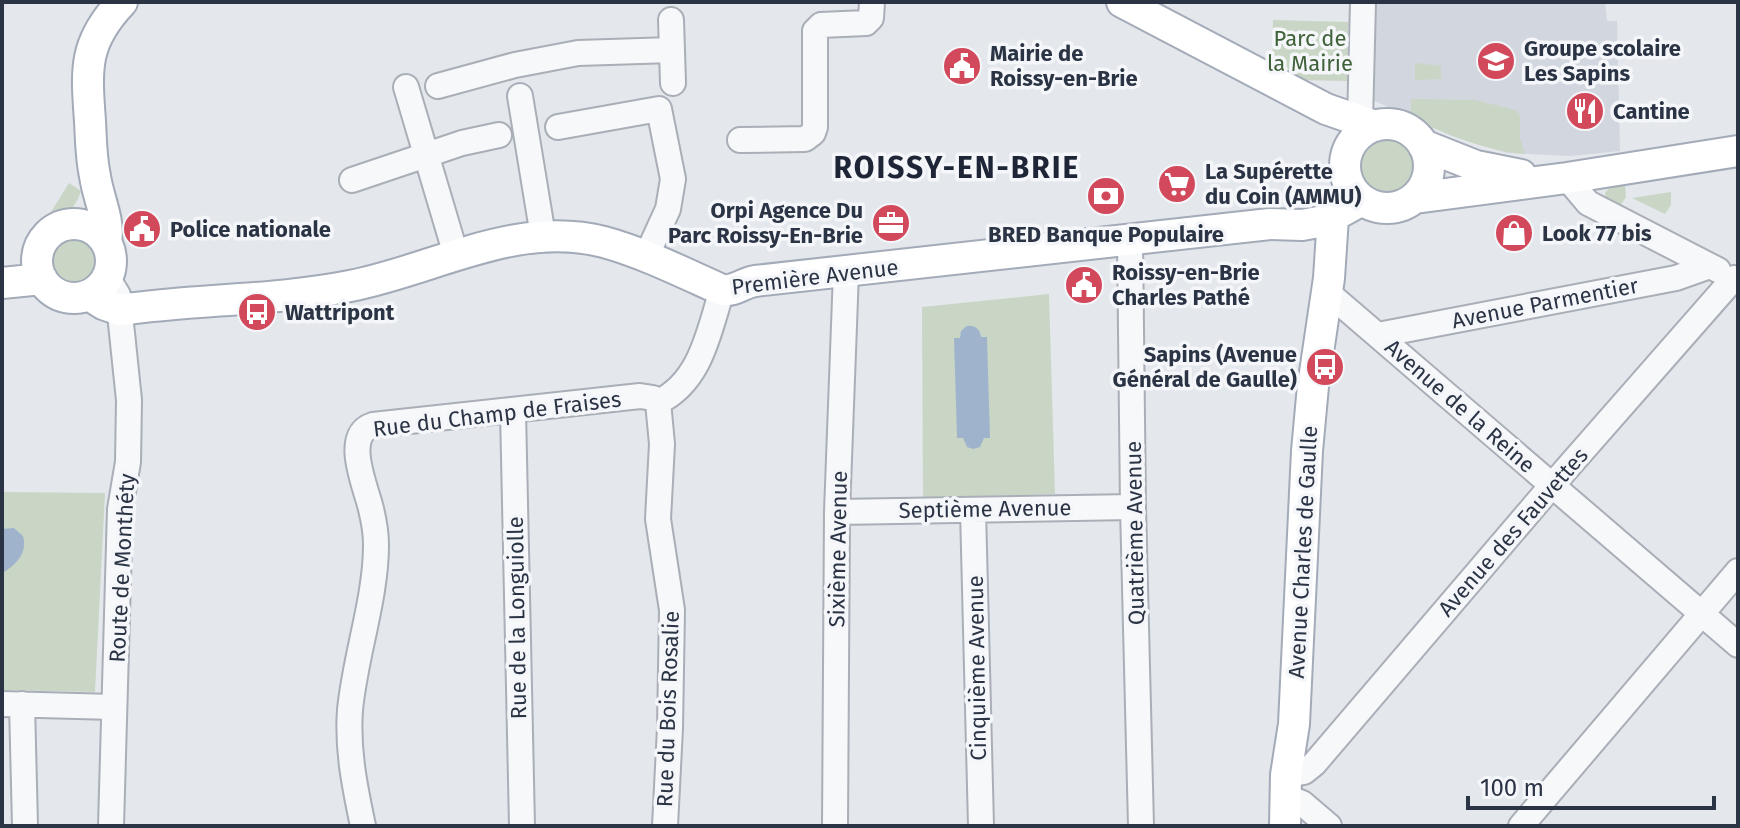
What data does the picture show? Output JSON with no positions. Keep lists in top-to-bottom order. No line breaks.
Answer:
{"streets":{"main road":["Première Avenue","Avenue Charles de Gaulle"],"street":["Avenue Parmentier","Avenue de la Reine","Rue du Champ de Fraises","Septième Avenue","Avenue des Fauvettes","Quatrième Avenue","Sixième Avenue","Route de Monthéty","Rue de la Longuiolle","Cinquième Avenue","Rue du Bois Rosalie"]},"crossings":[["Première Avenue","Quatrième Avenue"],["Première Avenue","Sixième Avenue"],["Première Avenue","Route de Monthéty"],["Avenue Parmentier","Avenue de la Reine"],["Avenue de la Reine","Avenue des Fauvettes"],["Avenue de la Reine","Avenue Charles de Gaulle"],["Rue du Champ de Fraises","Rue de la Longuiolle"],["Rue du Champ de Fraises","Rue du Bois Rosalie"],["Septième Avenue","Quatrième Avenue"],["Septième Avenue","Sixième Avenue"],["Septième Avenue","Cinquième Avenue"],["Avenue des Fauvettes","Avenue Charles de Gaulle"]],"districts":["ROISSY-EN-BRIE"],"parks":["Parc de la Mairie"],"places":{"school or university":["Groupe scolaire Les Sapins"],"public building":["Mairie de Roissy-en-Brie","Police nationale","Roissy-en-Brie Charles Pathé"],"restaurant":["Cantine"],"supermarket":["La Supérette du Coin (AMMU)"],"bank":["BRED Banque Populaire"],"office":["Orpi Agence Du Parc Roissy-En-Brie"],"shop":["Look 77 bis"],"bus stop":["Wattripont","Sapins (Avenue Général de Gaulle)"]},"scale_bar":"100 m"}
